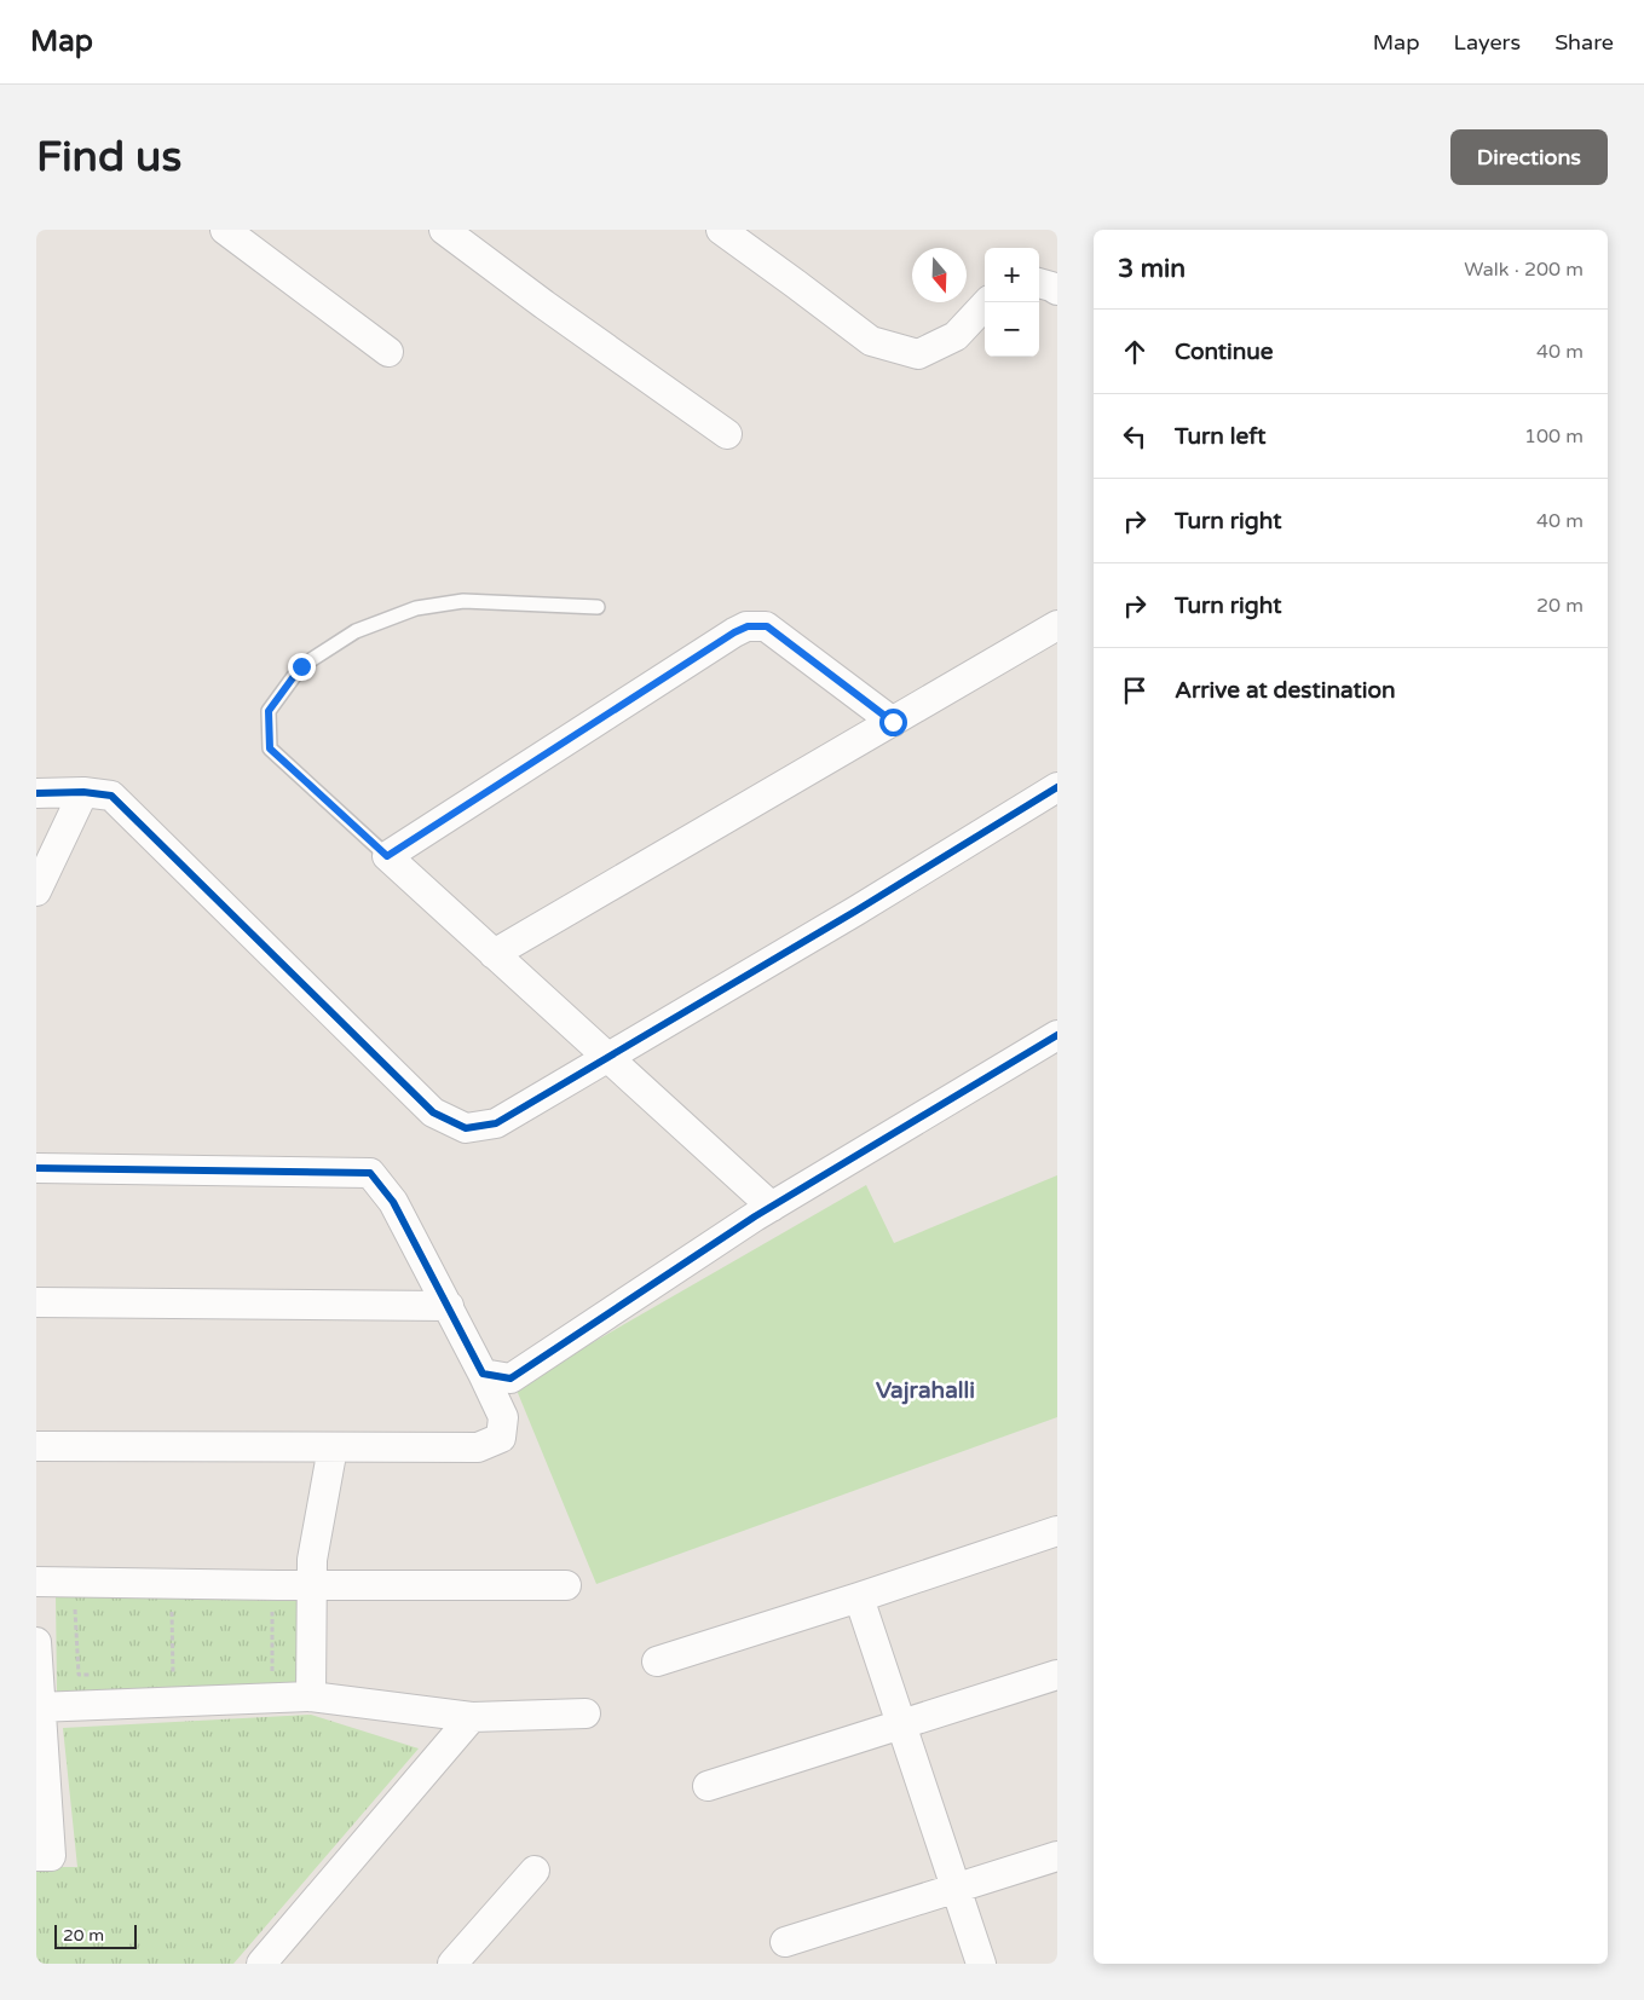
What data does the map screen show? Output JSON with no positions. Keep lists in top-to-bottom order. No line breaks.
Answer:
{"districts":["Vajrahalli"],"scale_bar":"20 m","north":"bottom","page":{"header":"Map","nav":["Map","Layers","Share"],"buttons":"Directions","title":"Find us","heading":["3 min","Walk · 200 m"],"map_buttons":["+","−"],"list":[["Continue","40 m"],["Turn left","100 m"],["Turn right","40 m"],["Turn right","20 m"],"Arrive at destination"],"scale":"20 m"}}
